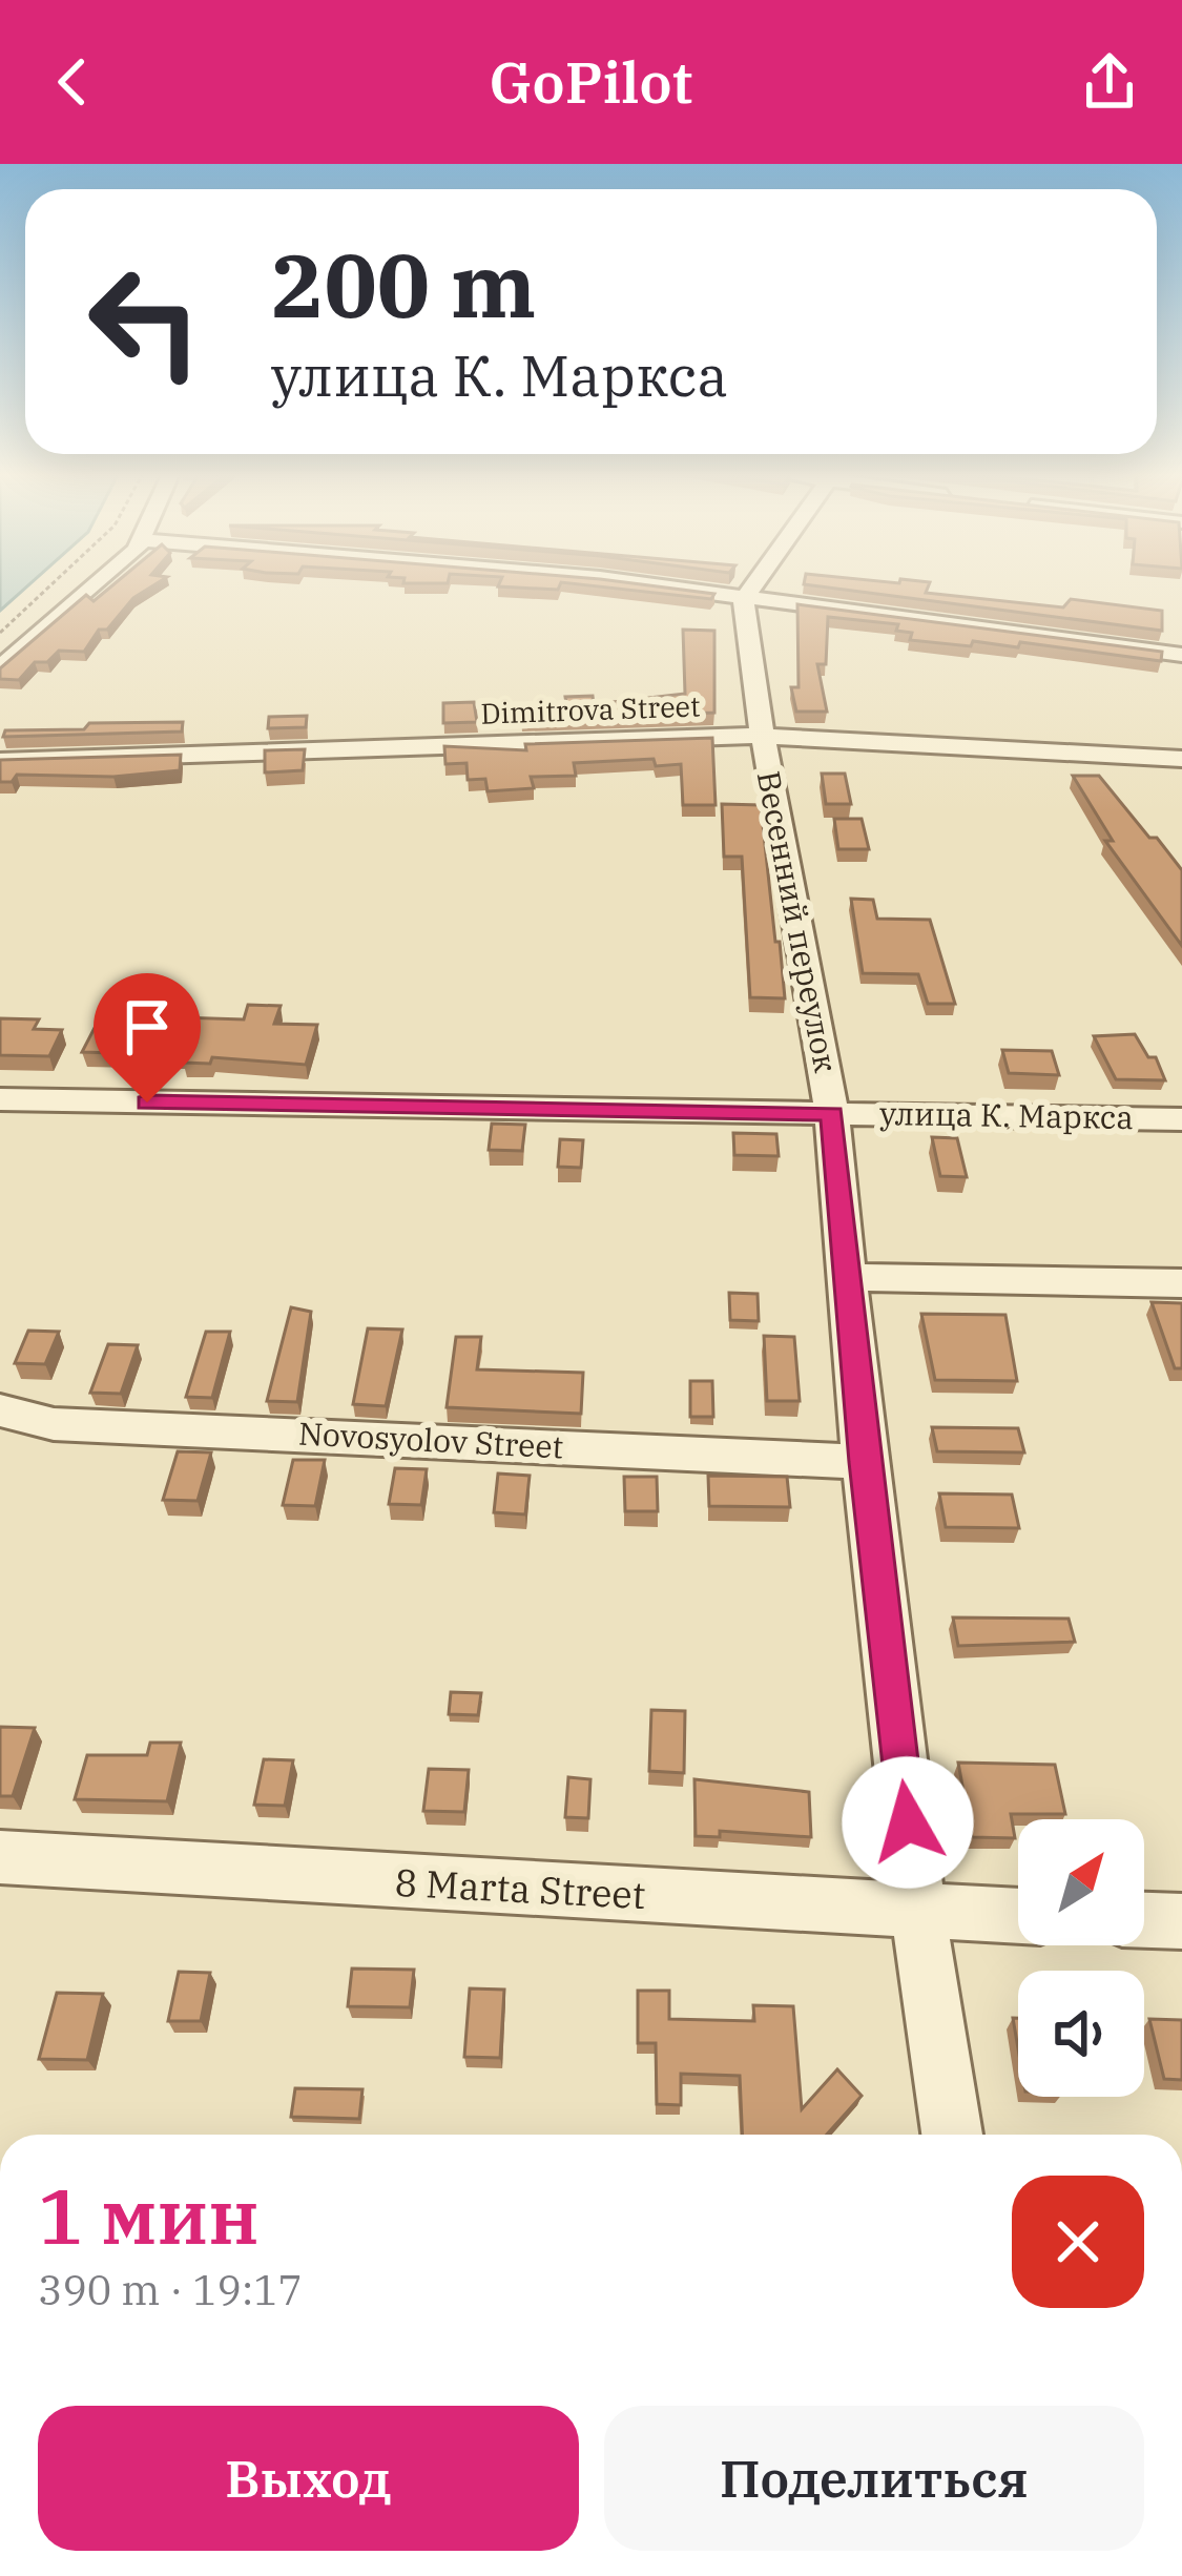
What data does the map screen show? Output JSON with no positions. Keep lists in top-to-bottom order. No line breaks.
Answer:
{"streets":{"street":["Dimitrova Street","Весенний переулок","улица К. Маркса","Novosyolov Street","8 Marta Street"]},"crossings":[["Dimitrova Street","Весенний переулок"],["Весенний переулок","улица К. Маркса"],["Весенний переулок","Novosyolov Street"],["Весенний переулок","8 Marta Street"]],"north":"top right","page":{"header":"GoPilot","turn":["200 m","улица К. Маркса"],"heading":["1 мин","390 m · 19:17"],"buttons":["Выход","Поделиться"]}}
